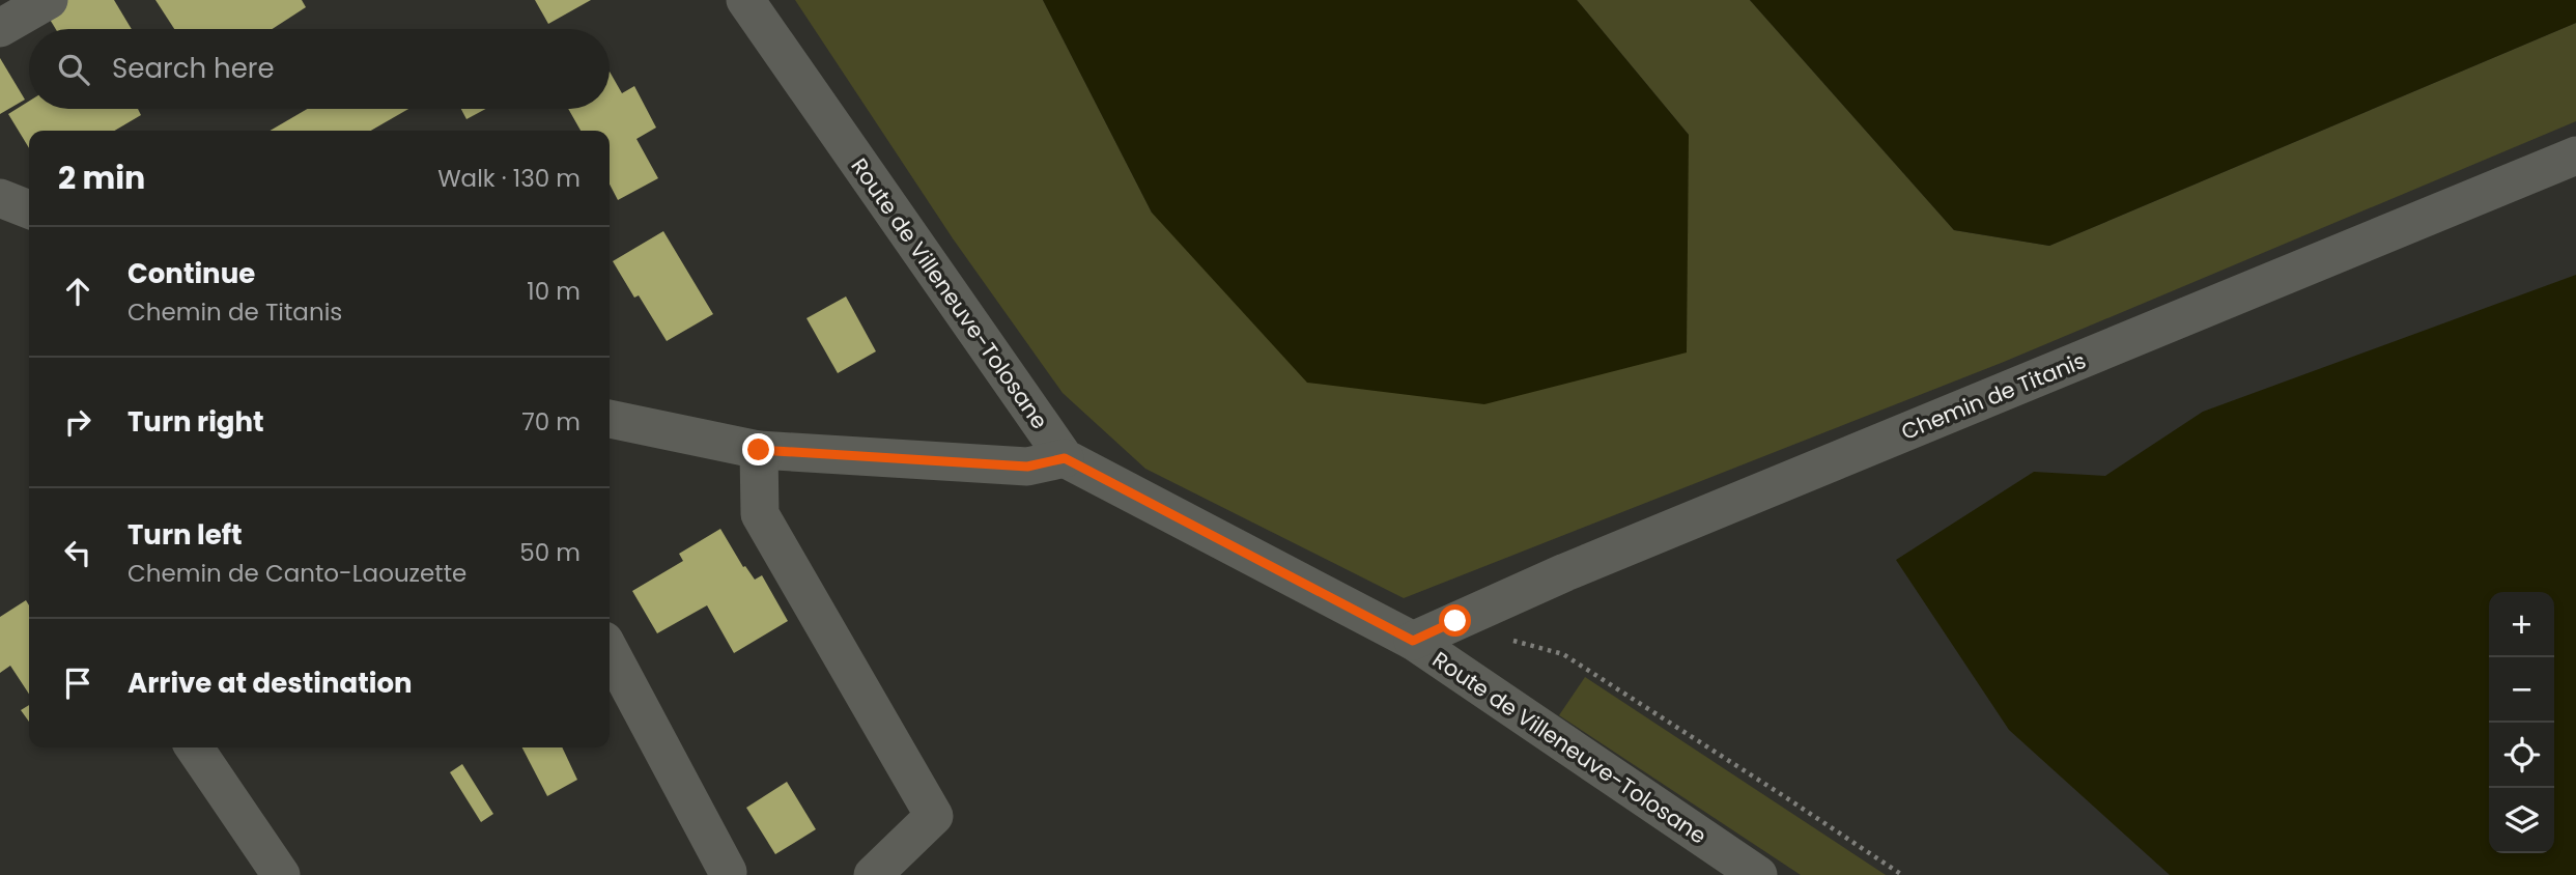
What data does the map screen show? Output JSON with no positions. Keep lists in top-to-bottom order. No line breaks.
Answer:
{"streets":{"street":["Route de Villeneuve-Tolosane","Chemin de Titanis"]},"crossings":[["Route de Villeneuve-Tolosane","Chemin de Titanis"]],"page":{"search":"Search here","heading":["2 min","Walk · 130 m"],"list":[["Continue","Chemin de Titanis","10 m"],["Turn right","70 m"],["Turn left","Chemin de Canto-Laouzette","50 m"],"Arrive at destination"],"map_buttons":["+","−"]}}
